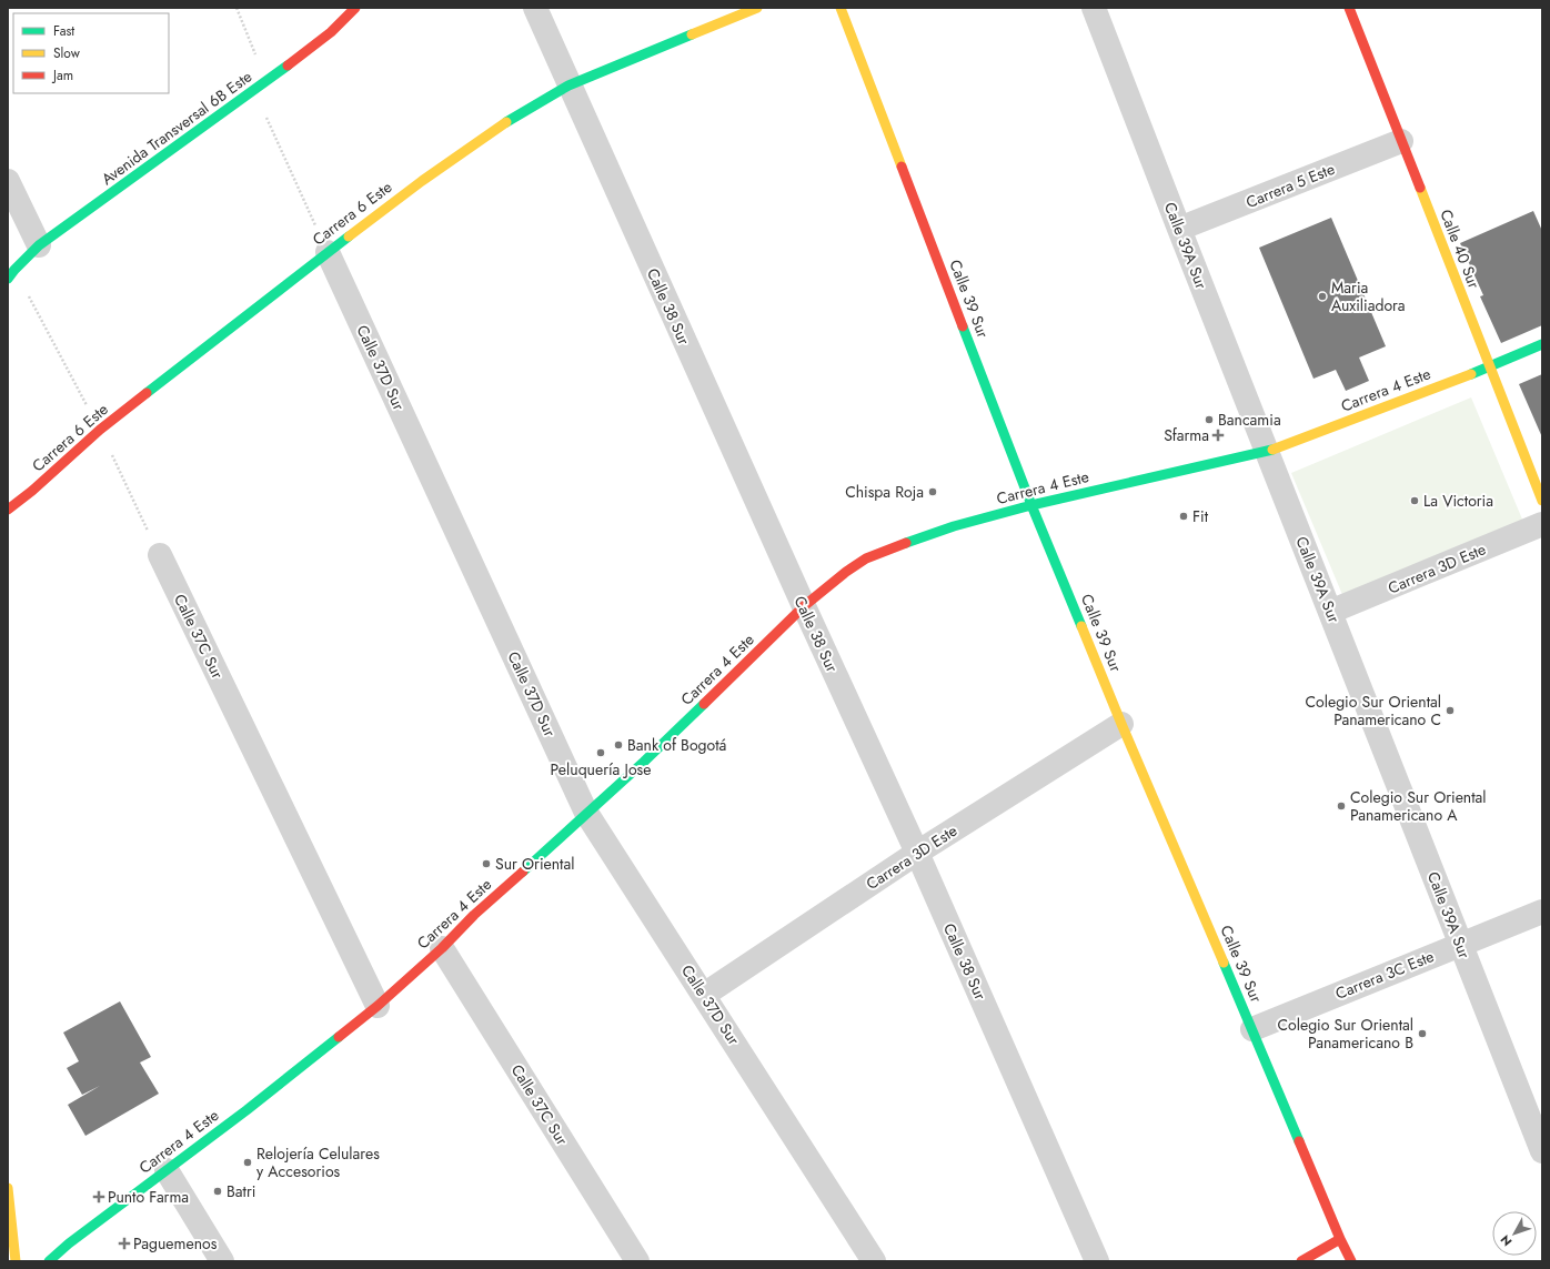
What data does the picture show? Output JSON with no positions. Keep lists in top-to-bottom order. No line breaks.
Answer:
{"streets":{"street":["Avenida Transversal 6B Este","Carrera 5 Este","Carrera 6 Este","Calle 39A Sur","Calle 40 Sur","Calle 39 Sur","Calle 38 Sur","Calle 37D Sur","Carrera 4 Este","Carrera 3D Este","Calle 37C Sur","Carrera 3C Este"]},"crossings":[["Carrera 5 Este","Calle 39A Sur"],["Carrera 5 Este","Calle 40 Sur"],["Carrera 6 Este","Calle 38 Sur"],["Carrera 6 Este","Calle 37D Sur"],["Calle 39A Sur","Carrera 4 Este"],["Calle 39A Sur","Carrera 3D Este"],["Calle 39A Sur","Carrera 3C Este"],["Calle 40 Sur","Carrera 4 Este"],["Calle 39 Sur","Carrera 4 Este"],["Calle 39 Sur","Carrera 3D Este"],["Calle 39 Sur","Carrera 3C Este"],["Calle 38 Sur","Carrera 4 Este"],["Calle 38 Sur","Carrera 3D Este"],["Calle 37D Sur","Carrera 4 Este"],["Calle 37D Sur","Carrera 3D Este"],["Carrera 4 Este","Calle 37C Sur"]],"places":{"other":["Maria Auxiliadora","Bancamia","Chispa Roja","La Victoria","Fit","Colegio Sur Oriental Panamericano C","Bank of Bogotá","Peluquería Jose","Colegio Sur Oriental Panamericano A","Sur Oriental","Colegio Sur Oriental Panamericano B","Relojería Celulares y Accesorios","Batri"],"health":["Sfarma","Punto Farma","Paguemenos"]},"legend":["Fast","Slow","Jam"],"north":"bottom left"}
